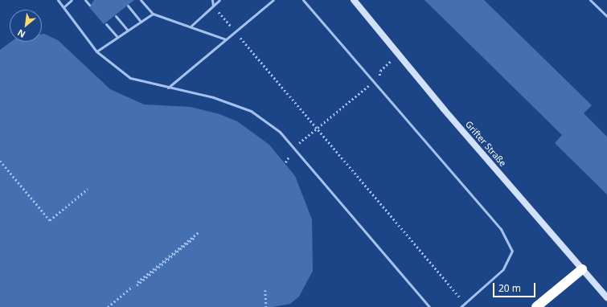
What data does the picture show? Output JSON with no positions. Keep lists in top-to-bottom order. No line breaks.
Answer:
{"streets":{"main road":["Grifter Straße"]},"scale_bar":"20 m","north":"bottom left"}
